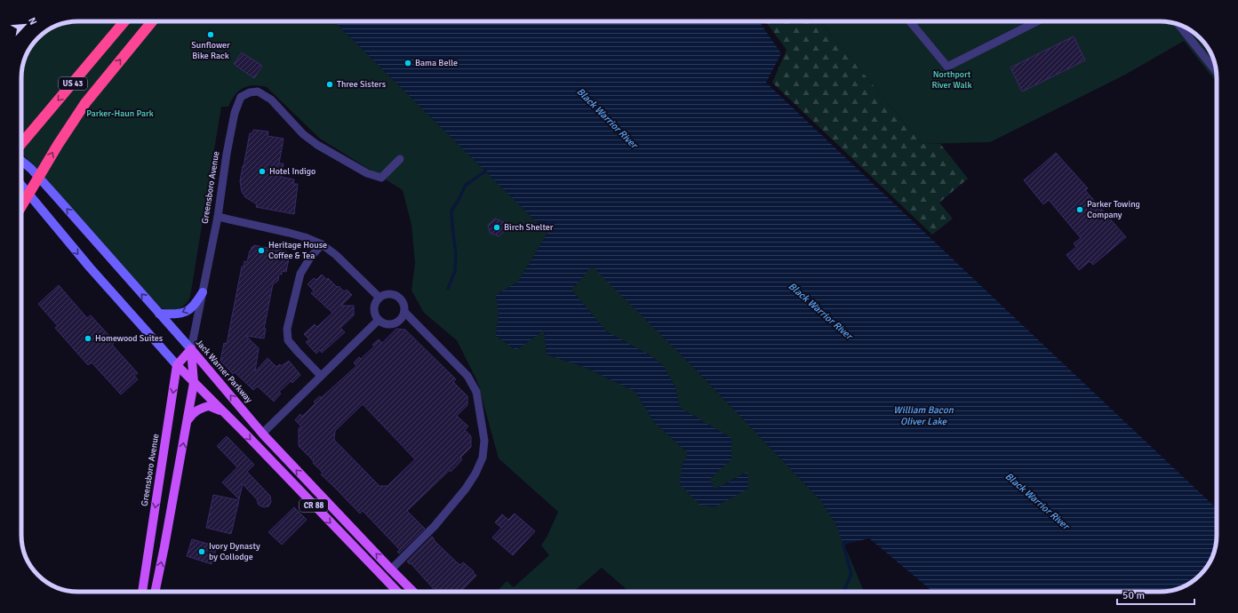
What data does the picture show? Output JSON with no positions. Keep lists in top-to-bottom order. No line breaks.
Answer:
{"streets":{"highway":["US 43"],"main road":["Greensboro Avenue","Jack Warner Parkway","CR 88"]},"crossings":[["Greensboro Avenue","Jack Warner Parkway"],["Greensboro Avenue","CR 88"]],"water":["Black Warrior River","William Bacon Oliver Lake"],"parks":["Northport River Walk","Parker-Haun Park"],"places":["Sunflower Bike Rack","Bama Belle","Three Sisters","Hotel Indigo","Parker Towing Company","Birch Shelter","Heritage House Coffee & Tea","Homewood Suites","Ivory Dynasty by Collodge"],"scale_bar":"50 m","north":"top right"}
